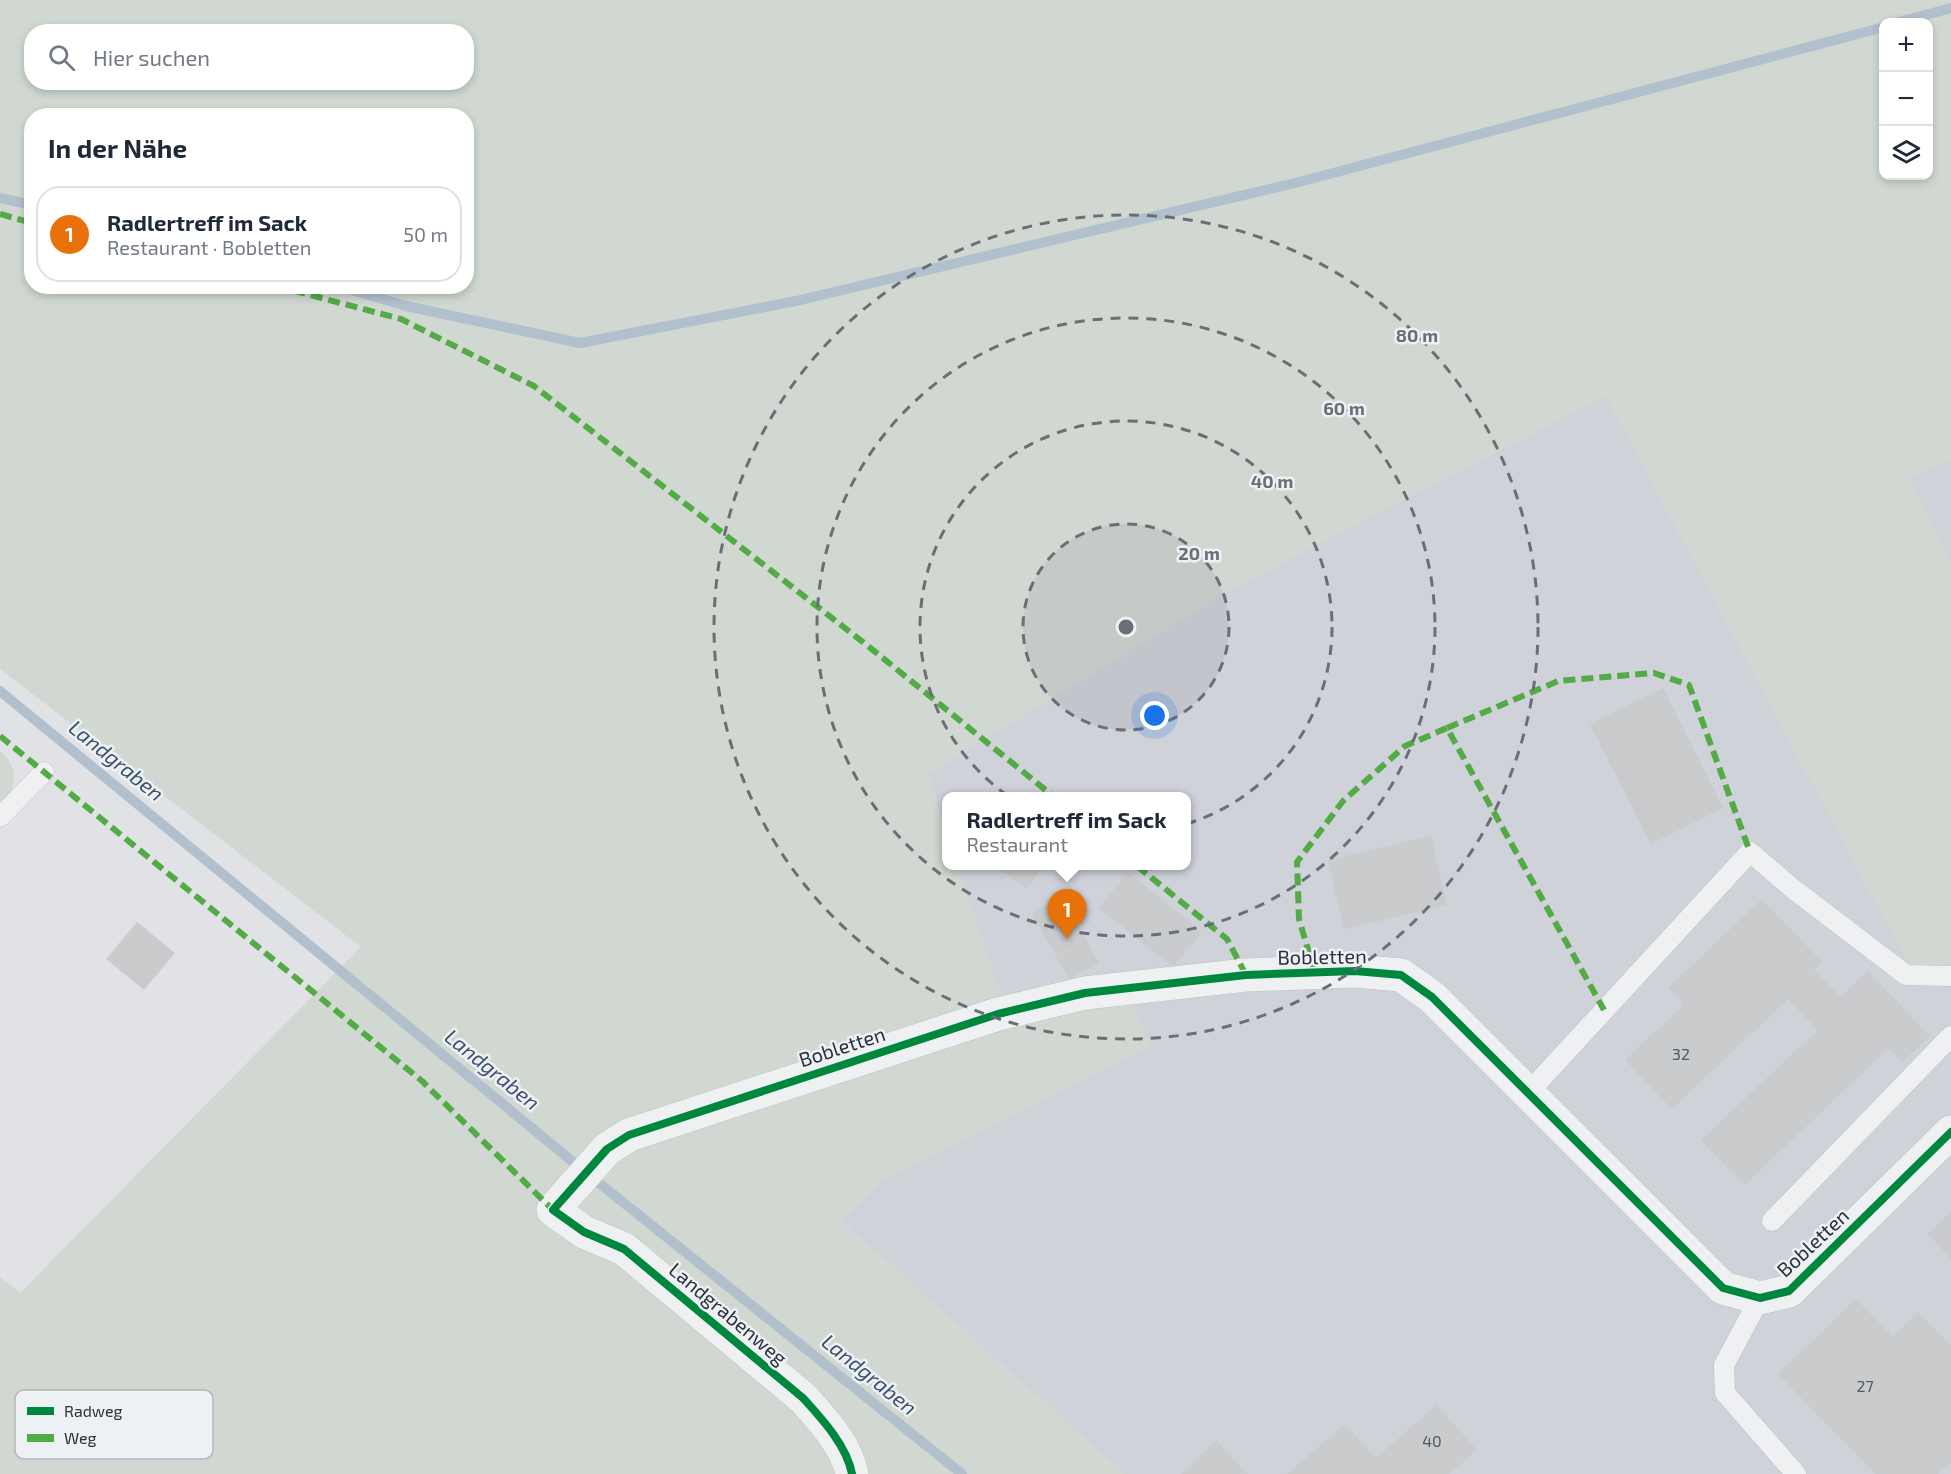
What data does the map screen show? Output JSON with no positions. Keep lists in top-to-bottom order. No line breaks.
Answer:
{"streets":{"street":["Bobletten","Landgrabenweg"]},"crossings":[["Bobletten","Landgrabenweg"]],"water":["Landgraben"],"house_numbers":["32","27","40"],"legend":["Radweg","Weg"],"page":{"map_buttons":["+","−"],"search":"Hier suchen","heading":"In der Nähe","list":[{"mark":"1","name":"Radlertreff im Sack","note":"Restaurant · Bobletten","value":"50 m"}],"popup":["Radlertreff im Sack","Restaurant"],"pins":"1"},"rings":["80 m","60 m","40 m","20 m"]}
